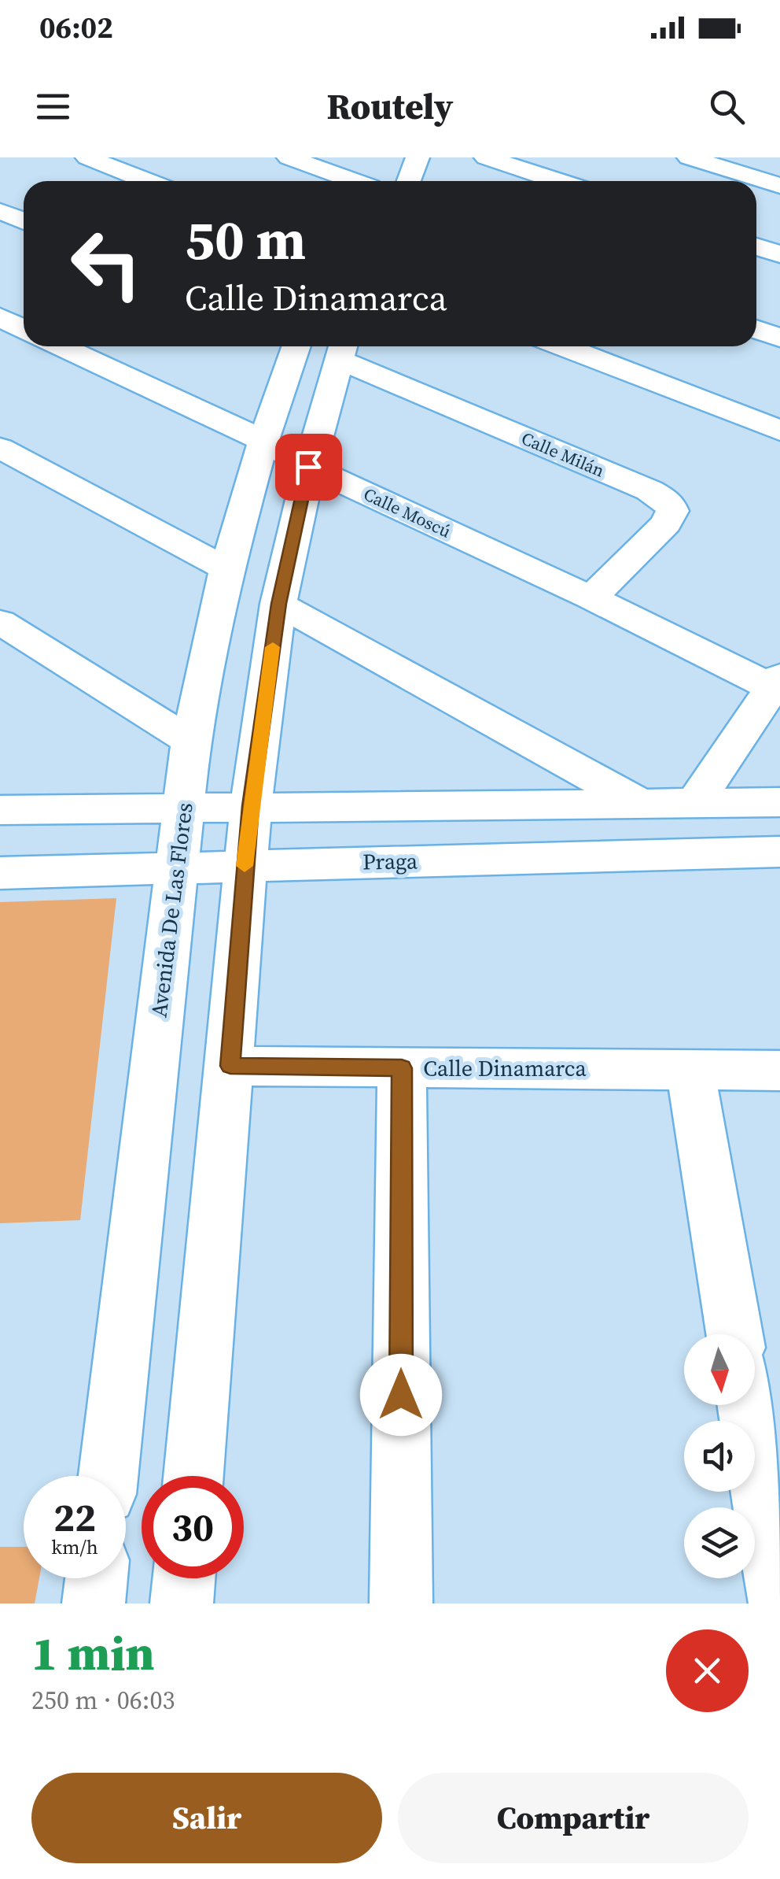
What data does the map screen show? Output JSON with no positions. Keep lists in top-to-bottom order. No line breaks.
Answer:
{"streets":{"street":["Calle Milán","Calle Moscú","Praga","Avenida De Las Flores","Calle Dinamarca"]},"crossings":[["Calle Milán","Calle Moscú"],["Calle Moscú","Avenida De Las Flores"],["Praga","Avenida De Las Flores"]],"north":"bottom","page":{"status":"06:02","header":"Routely","turn":["50 m","Calle Dinamarca"],"speed":"22 km/h","limit":"30","heading":["1 min","250 m · 06:03"],"buttons":["Salir","Compartir"]}}
